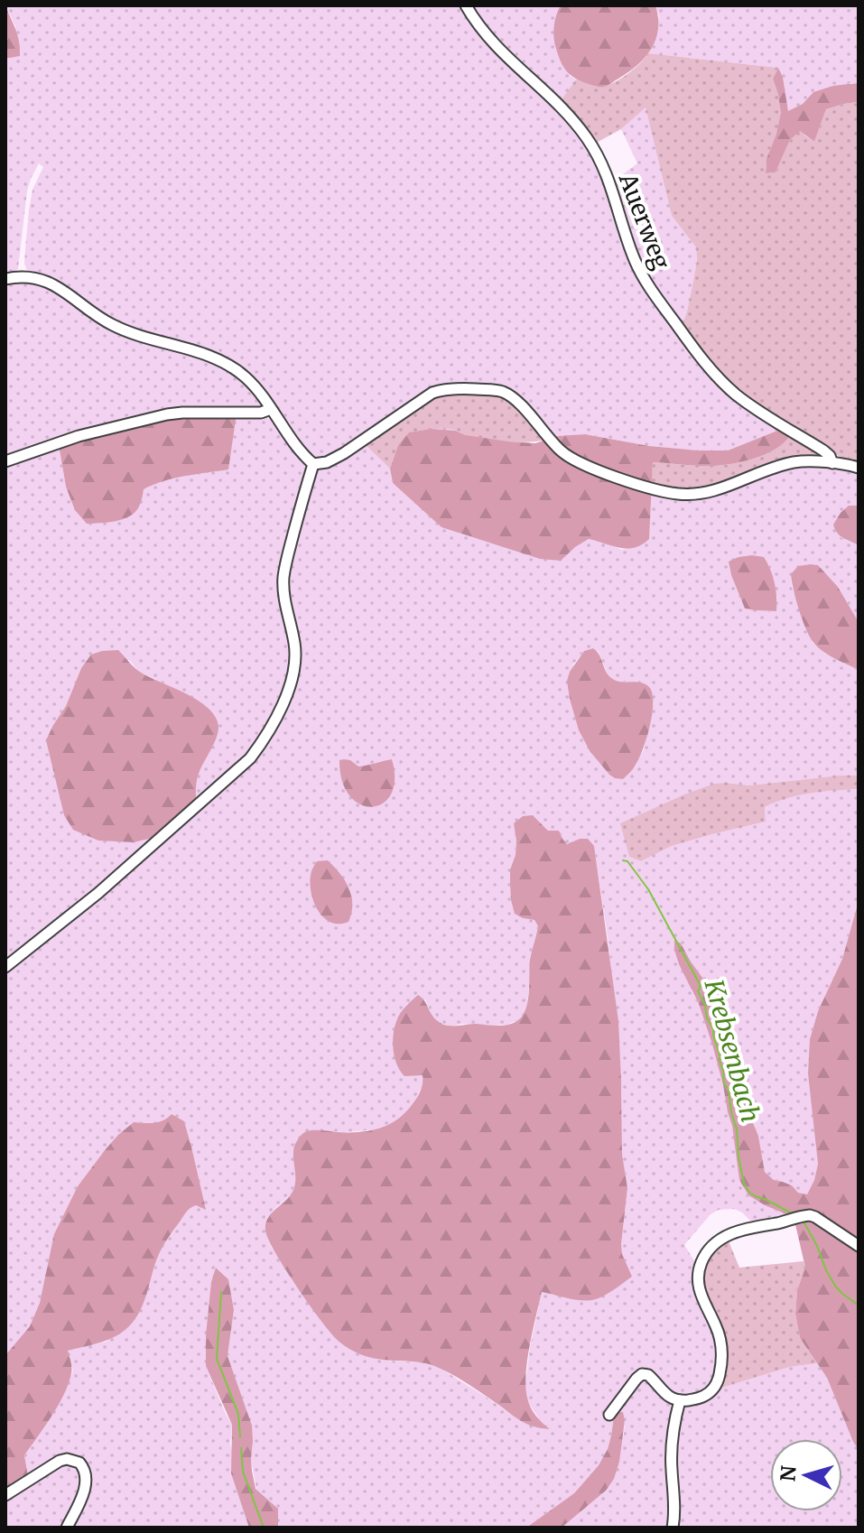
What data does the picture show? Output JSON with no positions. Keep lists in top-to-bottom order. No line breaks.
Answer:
{"streets":{"street":["Auerweg"]},"water":["Krebsenbach"],"north":"left"}
